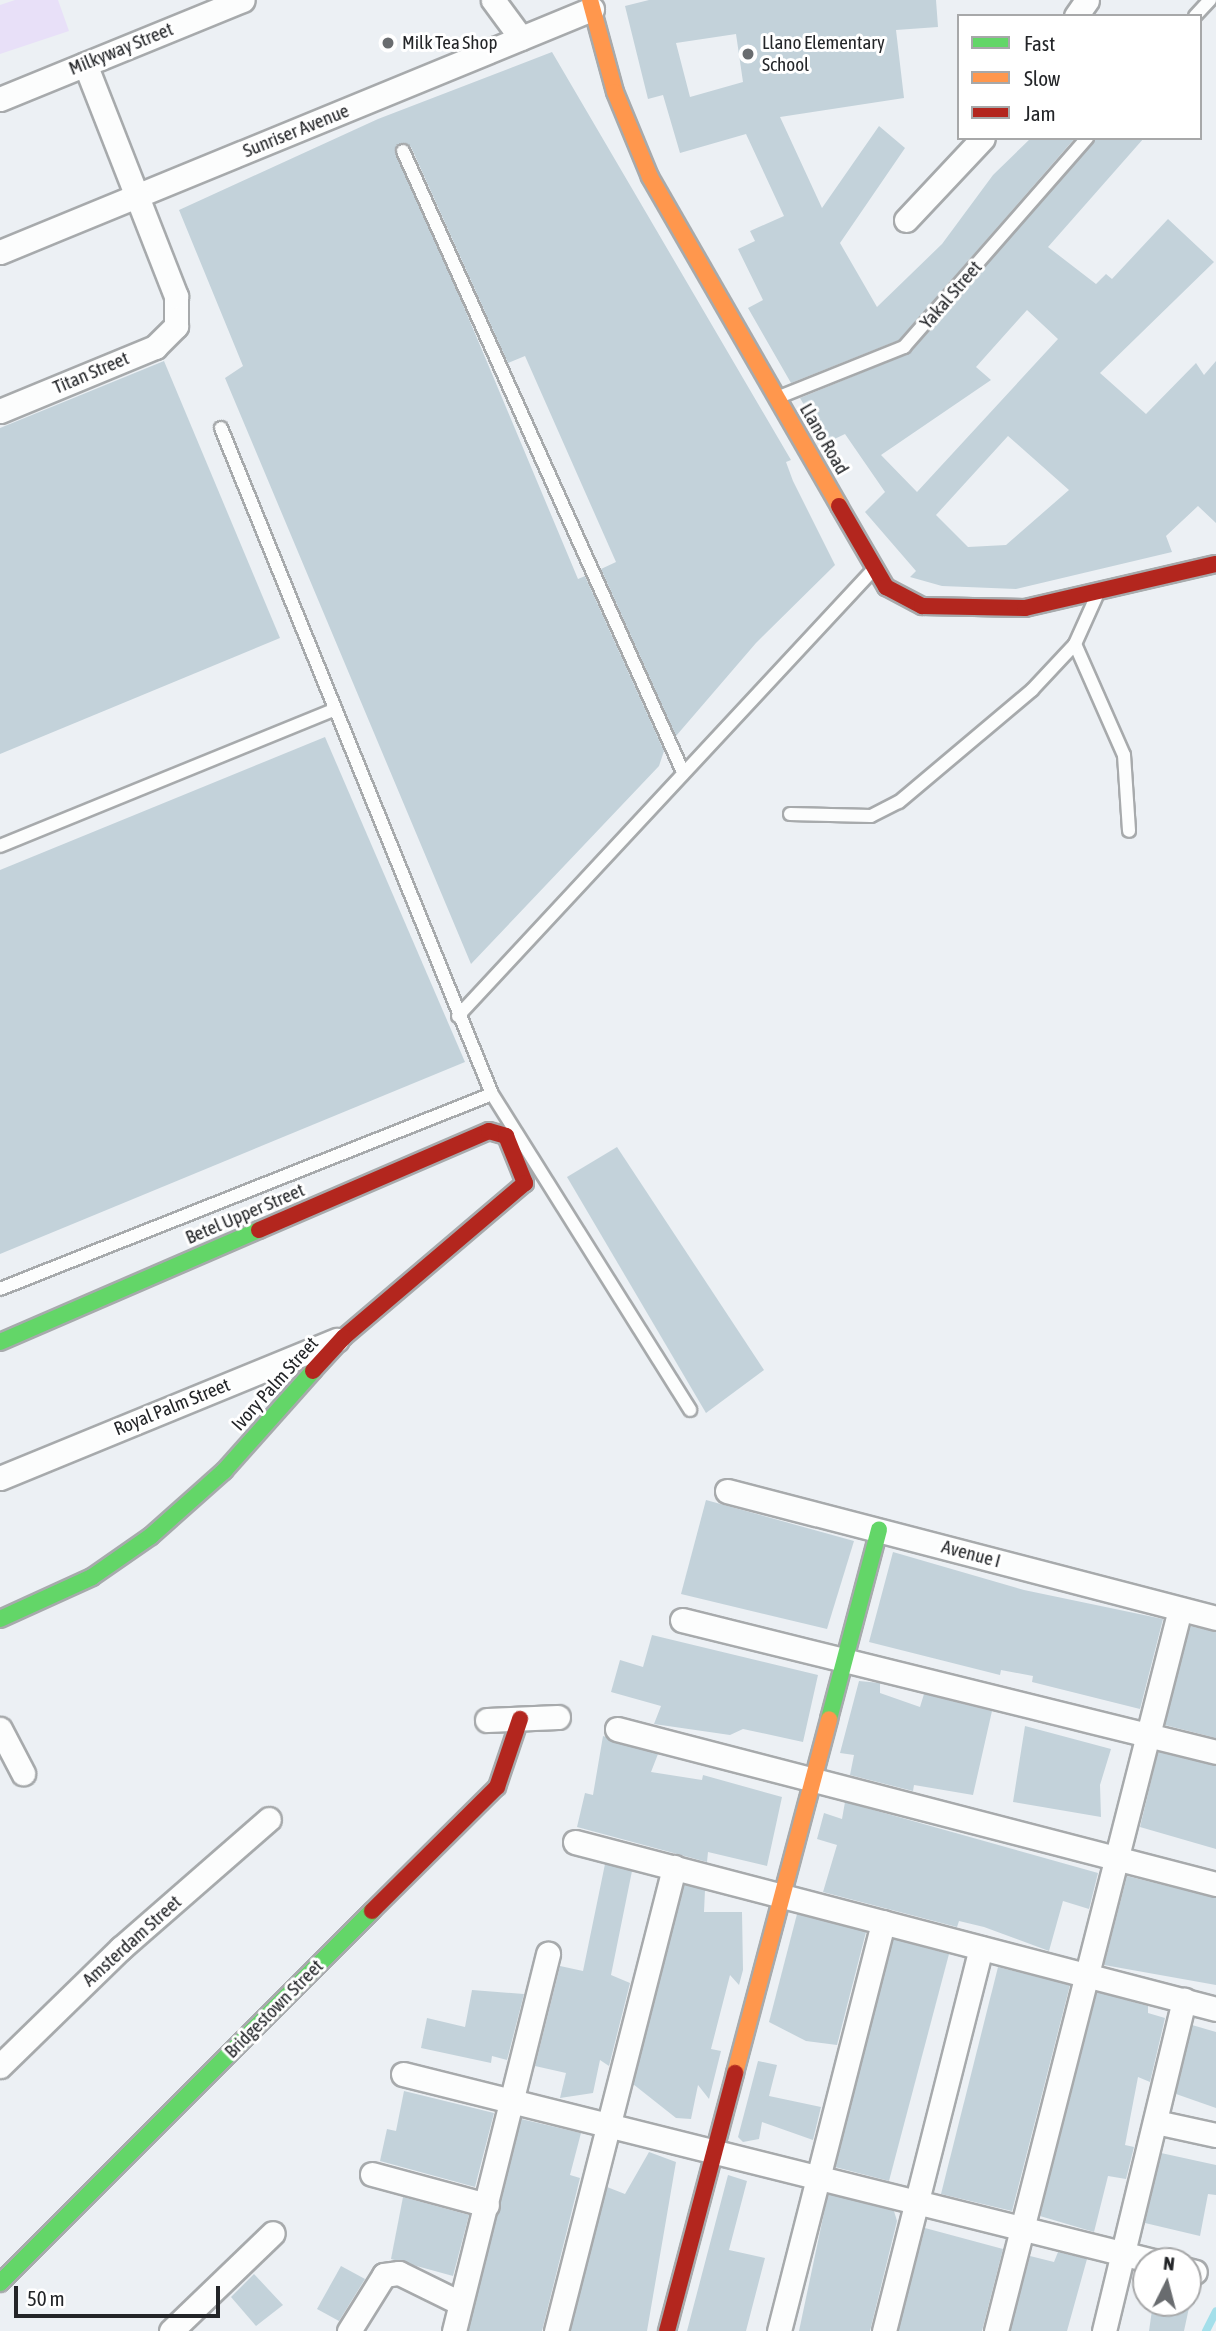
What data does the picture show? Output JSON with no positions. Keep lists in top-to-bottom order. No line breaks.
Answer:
{"streets":{"street":["Milkyway Street","Sunriser Avenue","Titan Street","Llano Road","Betel Upper Street","Ivory Palm Street","Royal Palm Street","Avenue I","Amsterdam Street","Bridgestown Street"],"lane":["Yakal Street"]},"crossings":[["Sunriser Avenue","Titan Street"],["Sunriser Avenue","Llano Road"],["Yakal Street","Llano Road"],["Betel Upper Street","Ivory Palm Street"],["Ivory Palm Street","Royal Palm Street"]],"places":["Milk Tea Shop","Llano Elementary School"],"legend":["Fast","Slow","Jam"],"scale_bar":"50 m","north":"top"}
